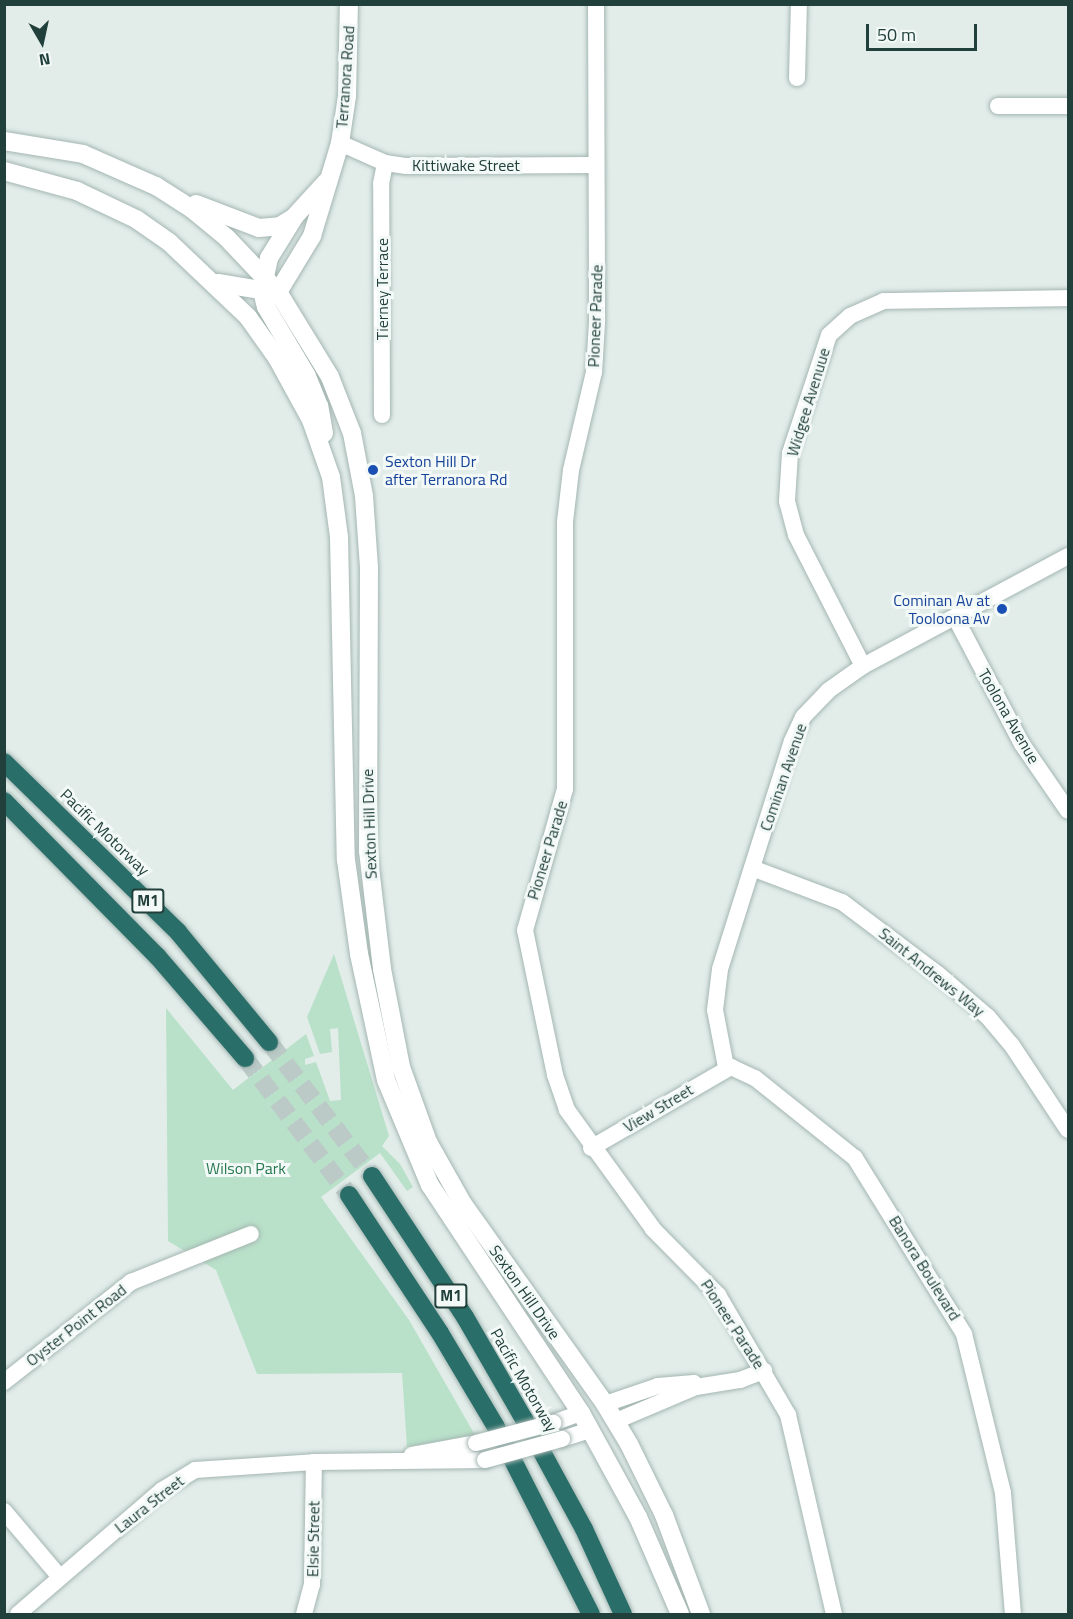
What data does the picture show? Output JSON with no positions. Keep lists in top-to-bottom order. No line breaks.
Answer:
{"streets":{"highway":["Pacific Motorway","M1"],"street":["Terranora Road","Kittiwake Street","Tierney Terrace","Pioneer Parade","Widgee Avenuue","Toolona Avenue","Cominan Avenue","Sexton Hill Drive","Saint Andrews Way","View Street","Banora Boulevard","Oyster Point Road","Laura Street","Elsie Street"]},"crossings":[["Terranora Road","Kittiwake Street"],["Terranora Road","Sexton Hill Drive"],["Kittiwake Street","Tierney Terrace"],["Kittiwake Street","Pioneer Parade"],["Pioneer Parade","View Street"],["Widgee Avenuue","Cominan Avenue"],["Toolona Avenue","Cominan Avenue"],["Cominan Avenue","Saint Andrews Way"],["Cominan Avenue","View Street"],["Cominan Avenue","Banora Boulevard"],["Sexton Hill Drive","Laura Street"],["View Street","Banora Boulevard"],["Laura Street","Elsie Street"]],"parks":["Wilson Park"],"places":["Sexton Hill Dr after Terranora Rd","Cominan Av at Tooloona Av"],"scale_bar":"50 m","north":"bottom"}
